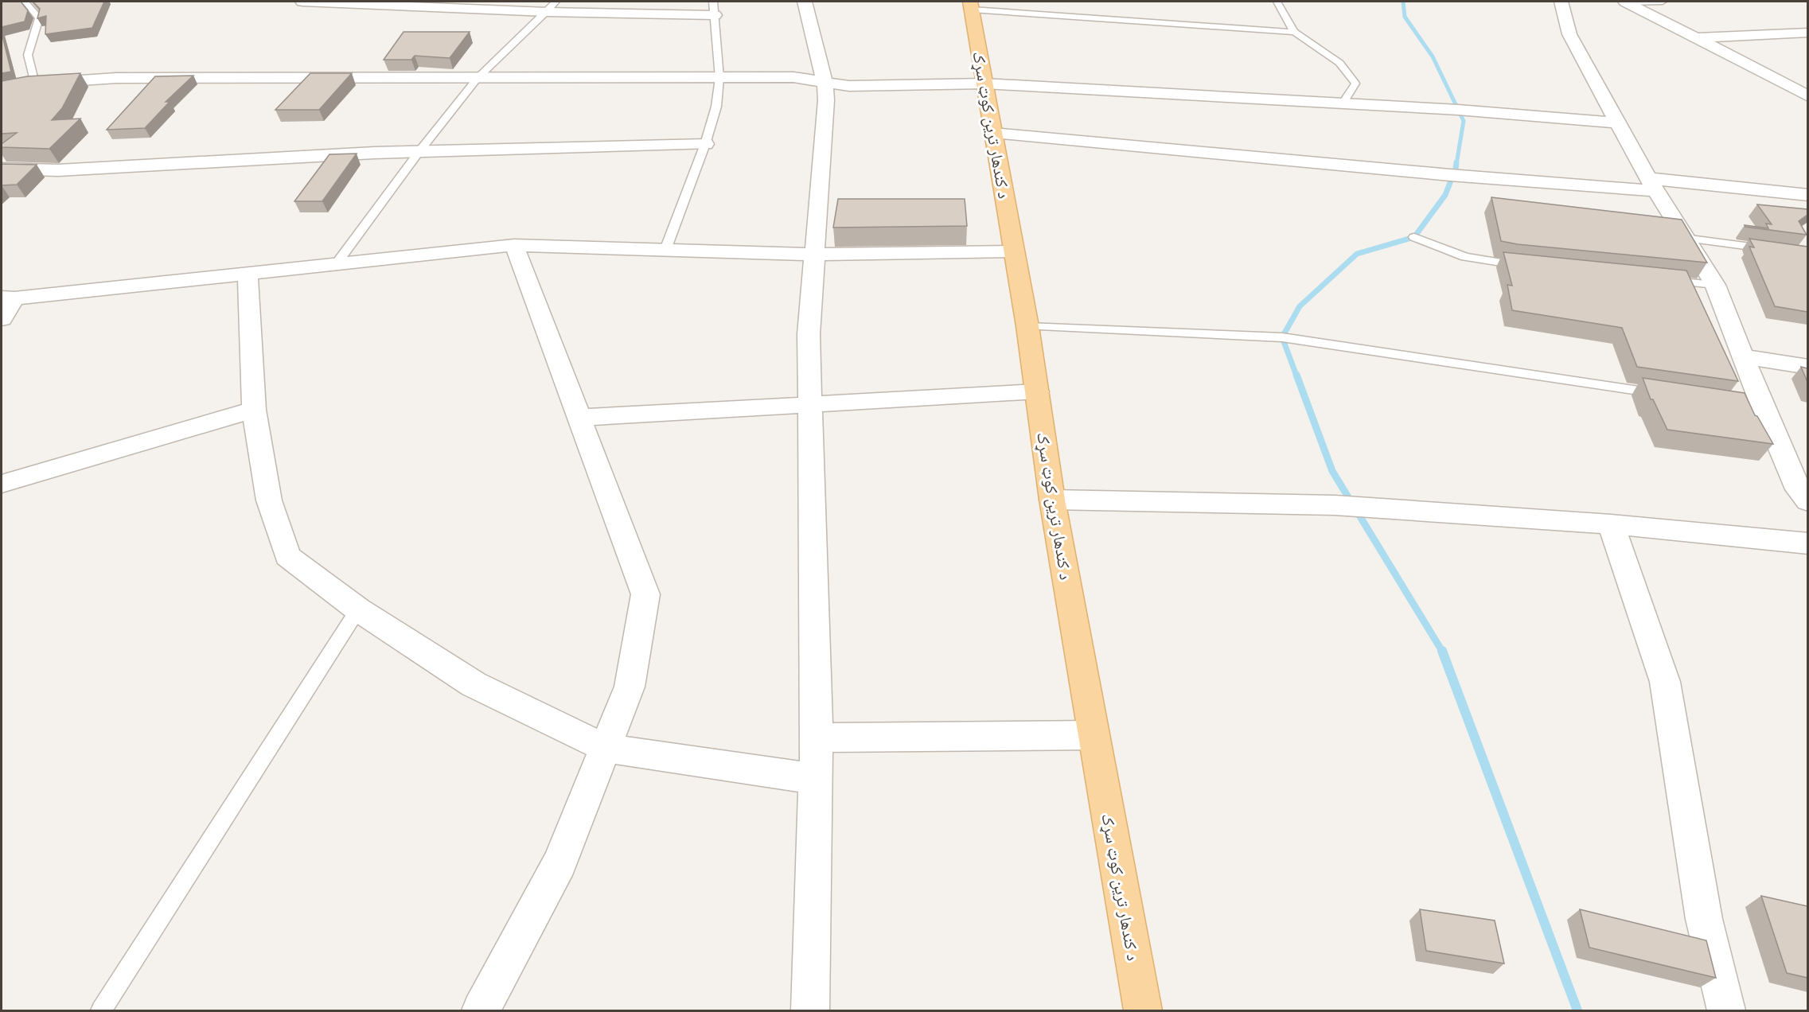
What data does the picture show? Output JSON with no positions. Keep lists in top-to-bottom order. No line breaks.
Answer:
{"streets":{"main road":["د کندهار ترين کوټ سړک"]}}
